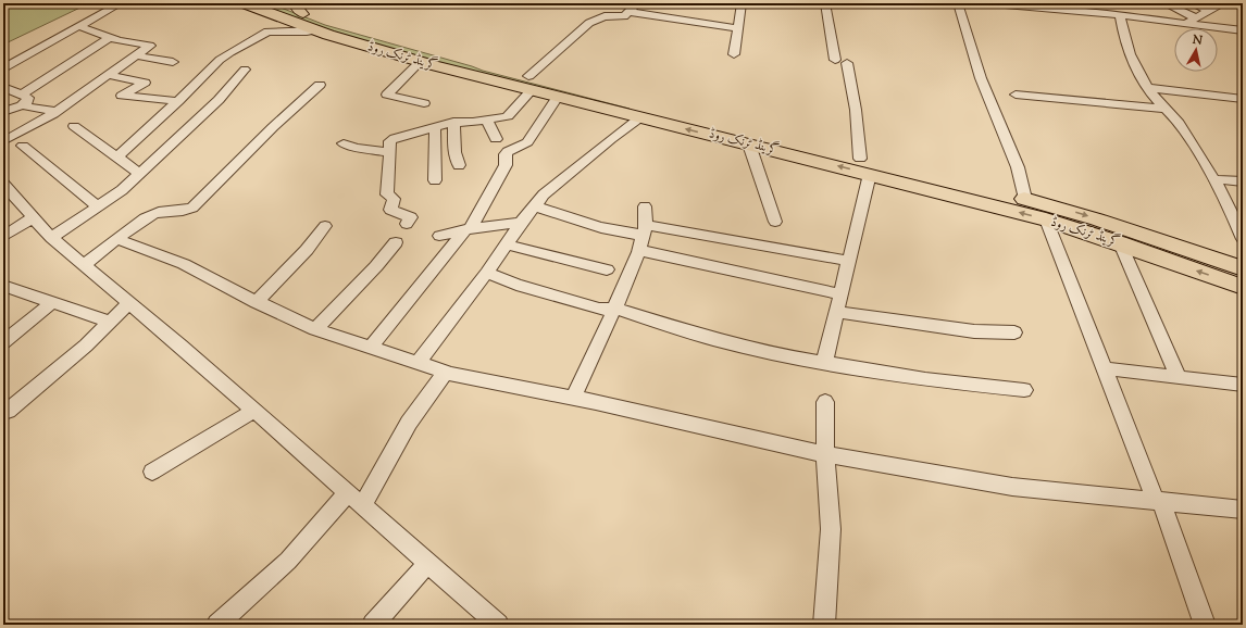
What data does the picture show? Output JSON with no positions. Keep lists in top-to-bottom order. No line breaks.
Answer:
{"streets":{"highway":["گرینڈ ٹرنک روڈ"]},"north":"top"}
